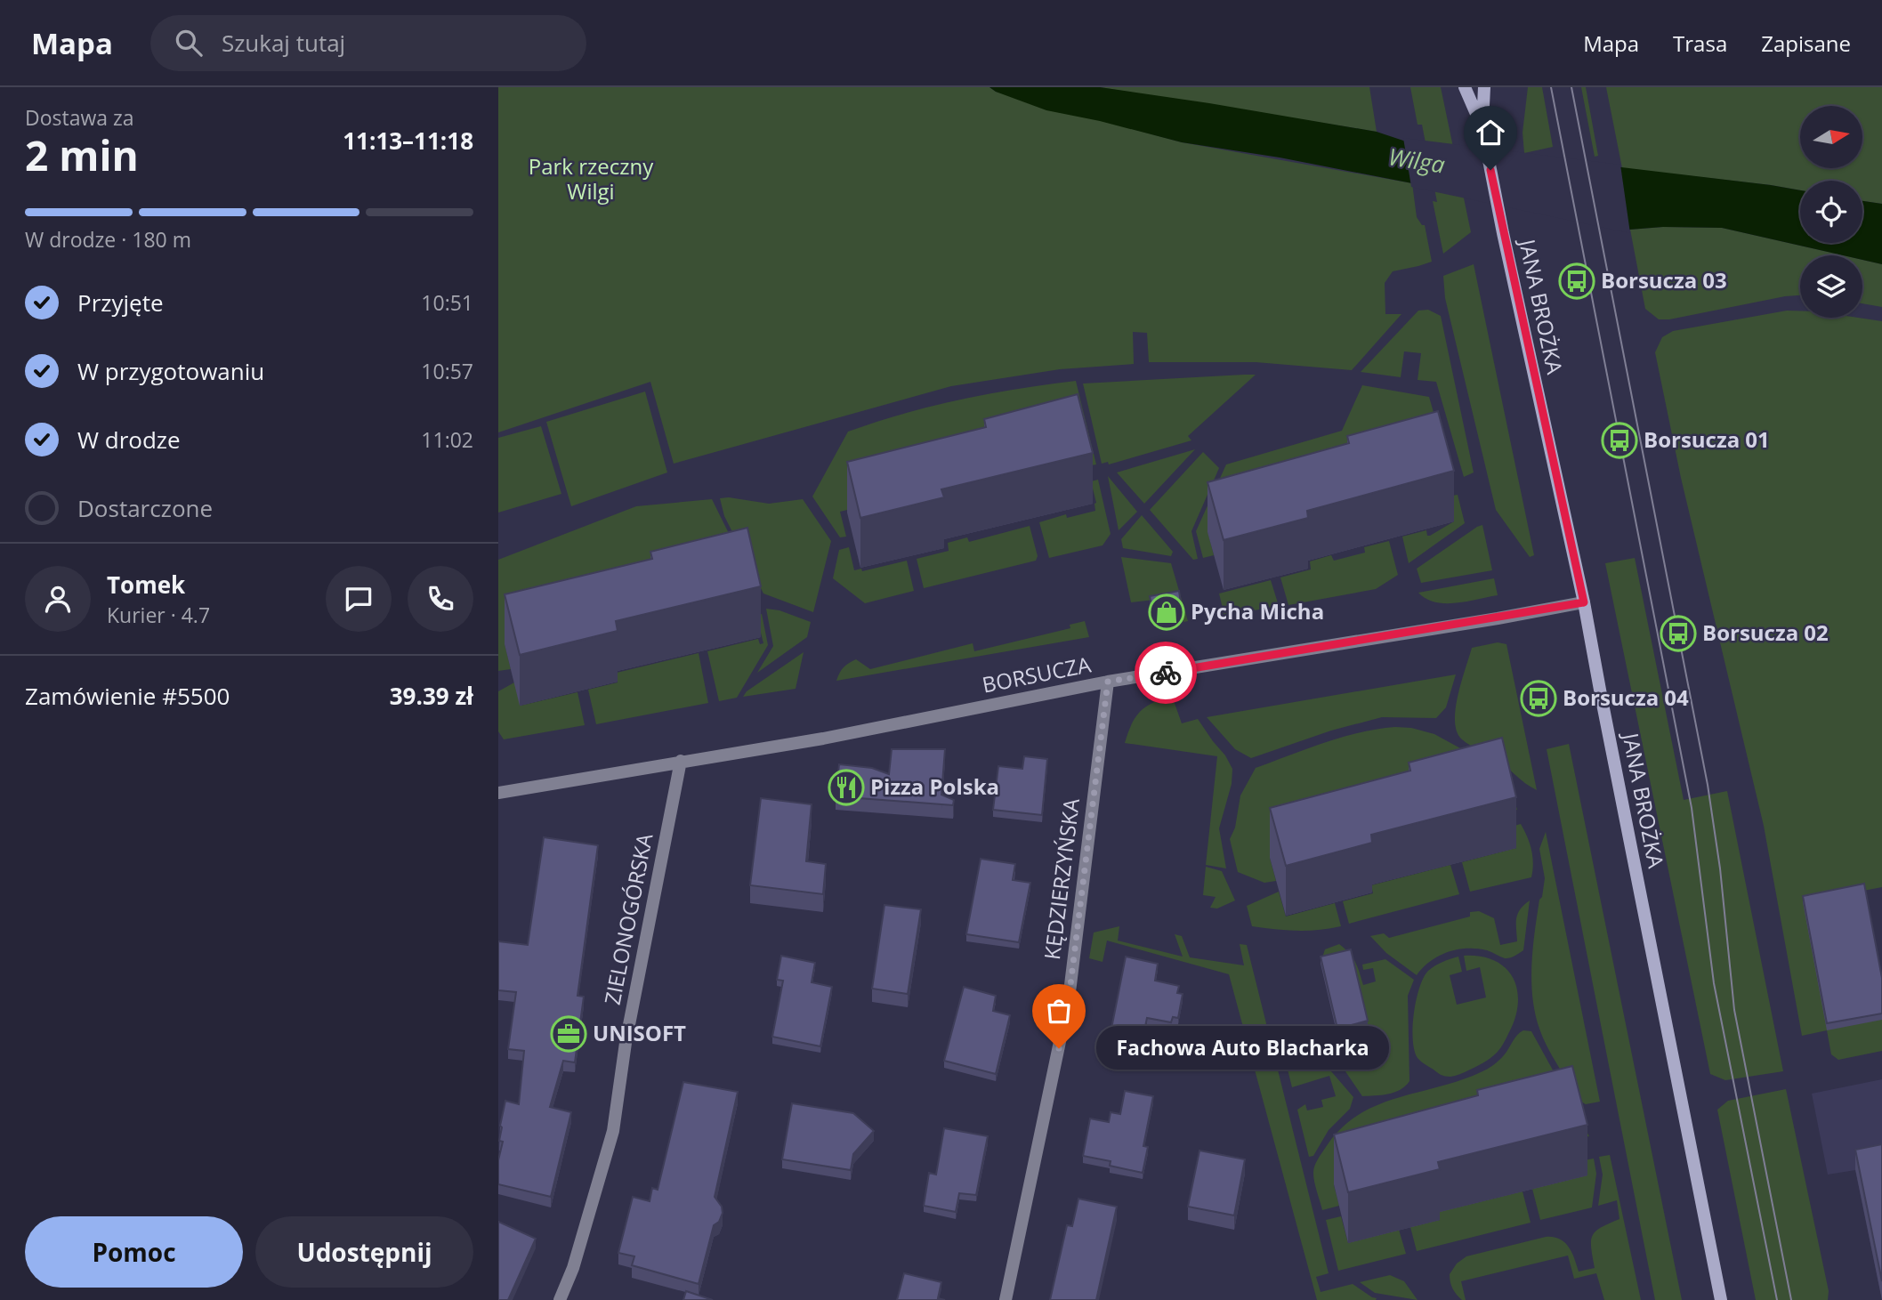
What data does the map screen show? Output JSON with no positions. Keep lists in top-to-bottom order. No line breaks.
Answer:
{"streets":{"main road":["JANA BROŻKA"],"street":["BORSUCZA","KĘDZIERZYŃSKA","ZIELONOGÓRSKA"]},"crossings":[["JANA BROŻKA","BORSUCZA"],["BORSUCZA","KĘDZIERZYŃSKA"],["BORSUCZA","ZIELONOGÓRSKA"]],"water":["Wilga"],"parks":["Park rzeczny Wilgi"],"places":{"bus stop":["Borsucza 03","Borsucza 01","Borsucza 02","Borsucza 04"],"shop":["Pycha Micha"],"restaurant":["Pizza Polska"],"office":["UNISOFT"],"other":["Fachowa Auto Blacharka"]},"north":"right","page":{"header":"Mapa","search":"Szukaj tutaj","nav":["Mapa","Trasa","Zapisane"],"heading":["2 min","Dostawa za","11:13–11:18"],"panel":["Tomek","Kurier · 4.7","Zamówienie #5500","39.39 zł"],"bar":"W drodze · 180 m","list":[["Przyjęte","10:51"],["W przygotowaniu","10:57"],["W drodze","11:02"],"Dostarczone"],"bubble":"Fachowa Auto Blacharka","buttons":["Pomoc","Udostępnij"]}}
